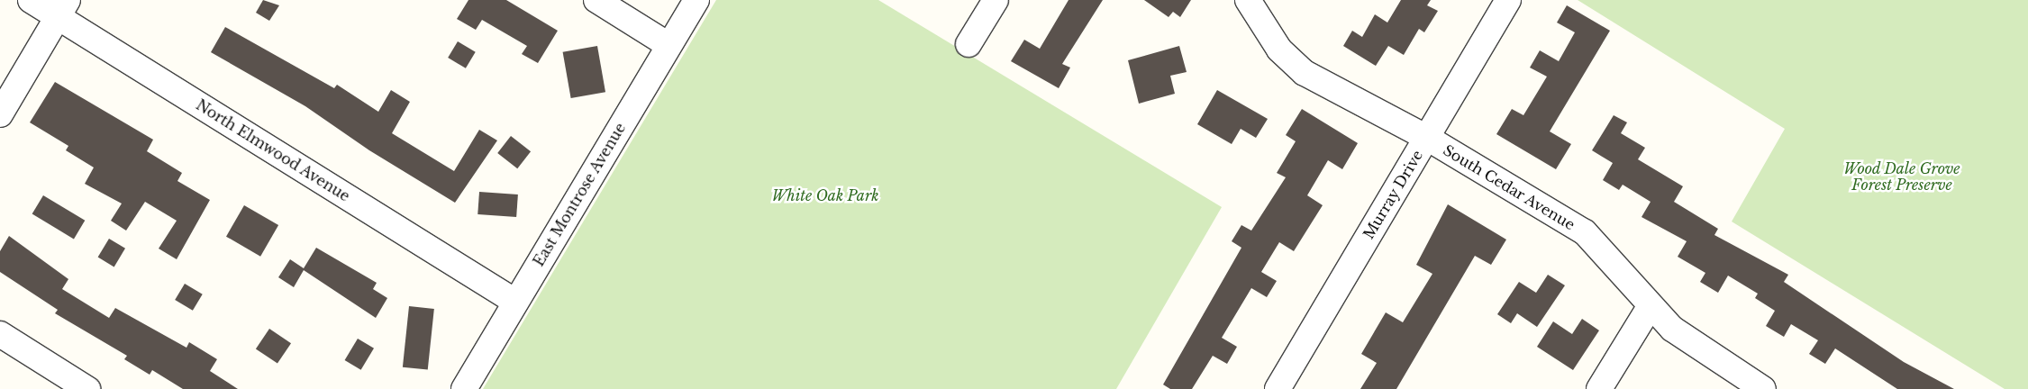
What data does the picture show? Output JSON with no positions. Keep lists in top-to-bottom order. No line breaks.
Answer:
{"streets":{"street":["North Elmwood Avenue","South Cedar Avenue","East Montrose Avenue","Murray Drive"]},"crossings":[["North Elmwood Avenue","East Montrose Avenue"],["South Cedar Avenue","Murray Drive"]],"parks":["Wood Dale Grove Forest Preserve","White Oak Park"]}
